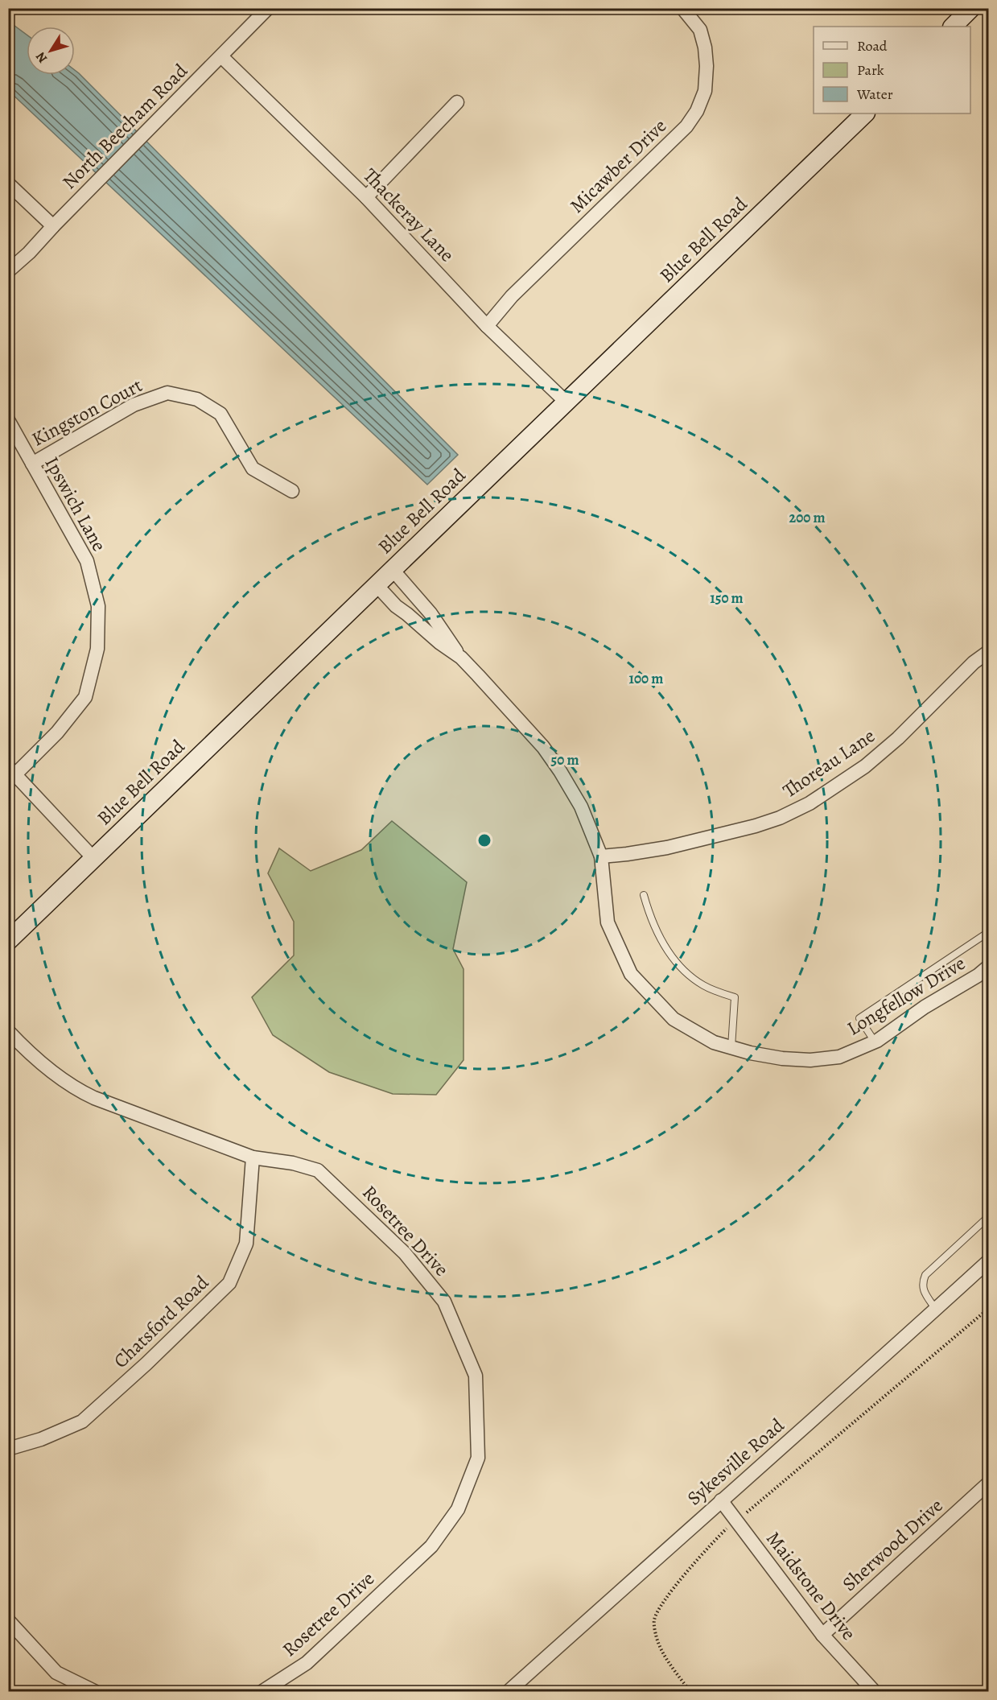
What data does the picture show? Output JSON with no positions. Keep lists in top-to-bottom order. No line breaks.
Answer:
{"streets":{"street":["North Beecham Road","Micawber Drive","Thackeray Lane","Blue Bell Road","Kingston Court","Ipswich Lane","Thoreau Lane","Longfellow Drive","Rosetree Drive","Chatsford Road","Sykesville Road","Sherwood Drive","Maidstone Drive"]},"crossings":[["North Beecham Road","Thackeray Lane"],["Micawber Drive","Thackeray Lane"],["Thackeray Lane","Blue Bell Road"],["Blue Bell Road","Longfellow Drive"],["Kingston Court","Ipswich Lane"],["Thoreau Lane","Longfellow Drive"],["Rosetree Drive","Chatsford Road"],["Sykesville Road","Maidstone Drive"],["Sherwood Drive","Maidstone Drive"]],"legend":["Road","Park","Water"],"north":"bottom left","rings":["200 m","150 m","100 m","50 m"]}
